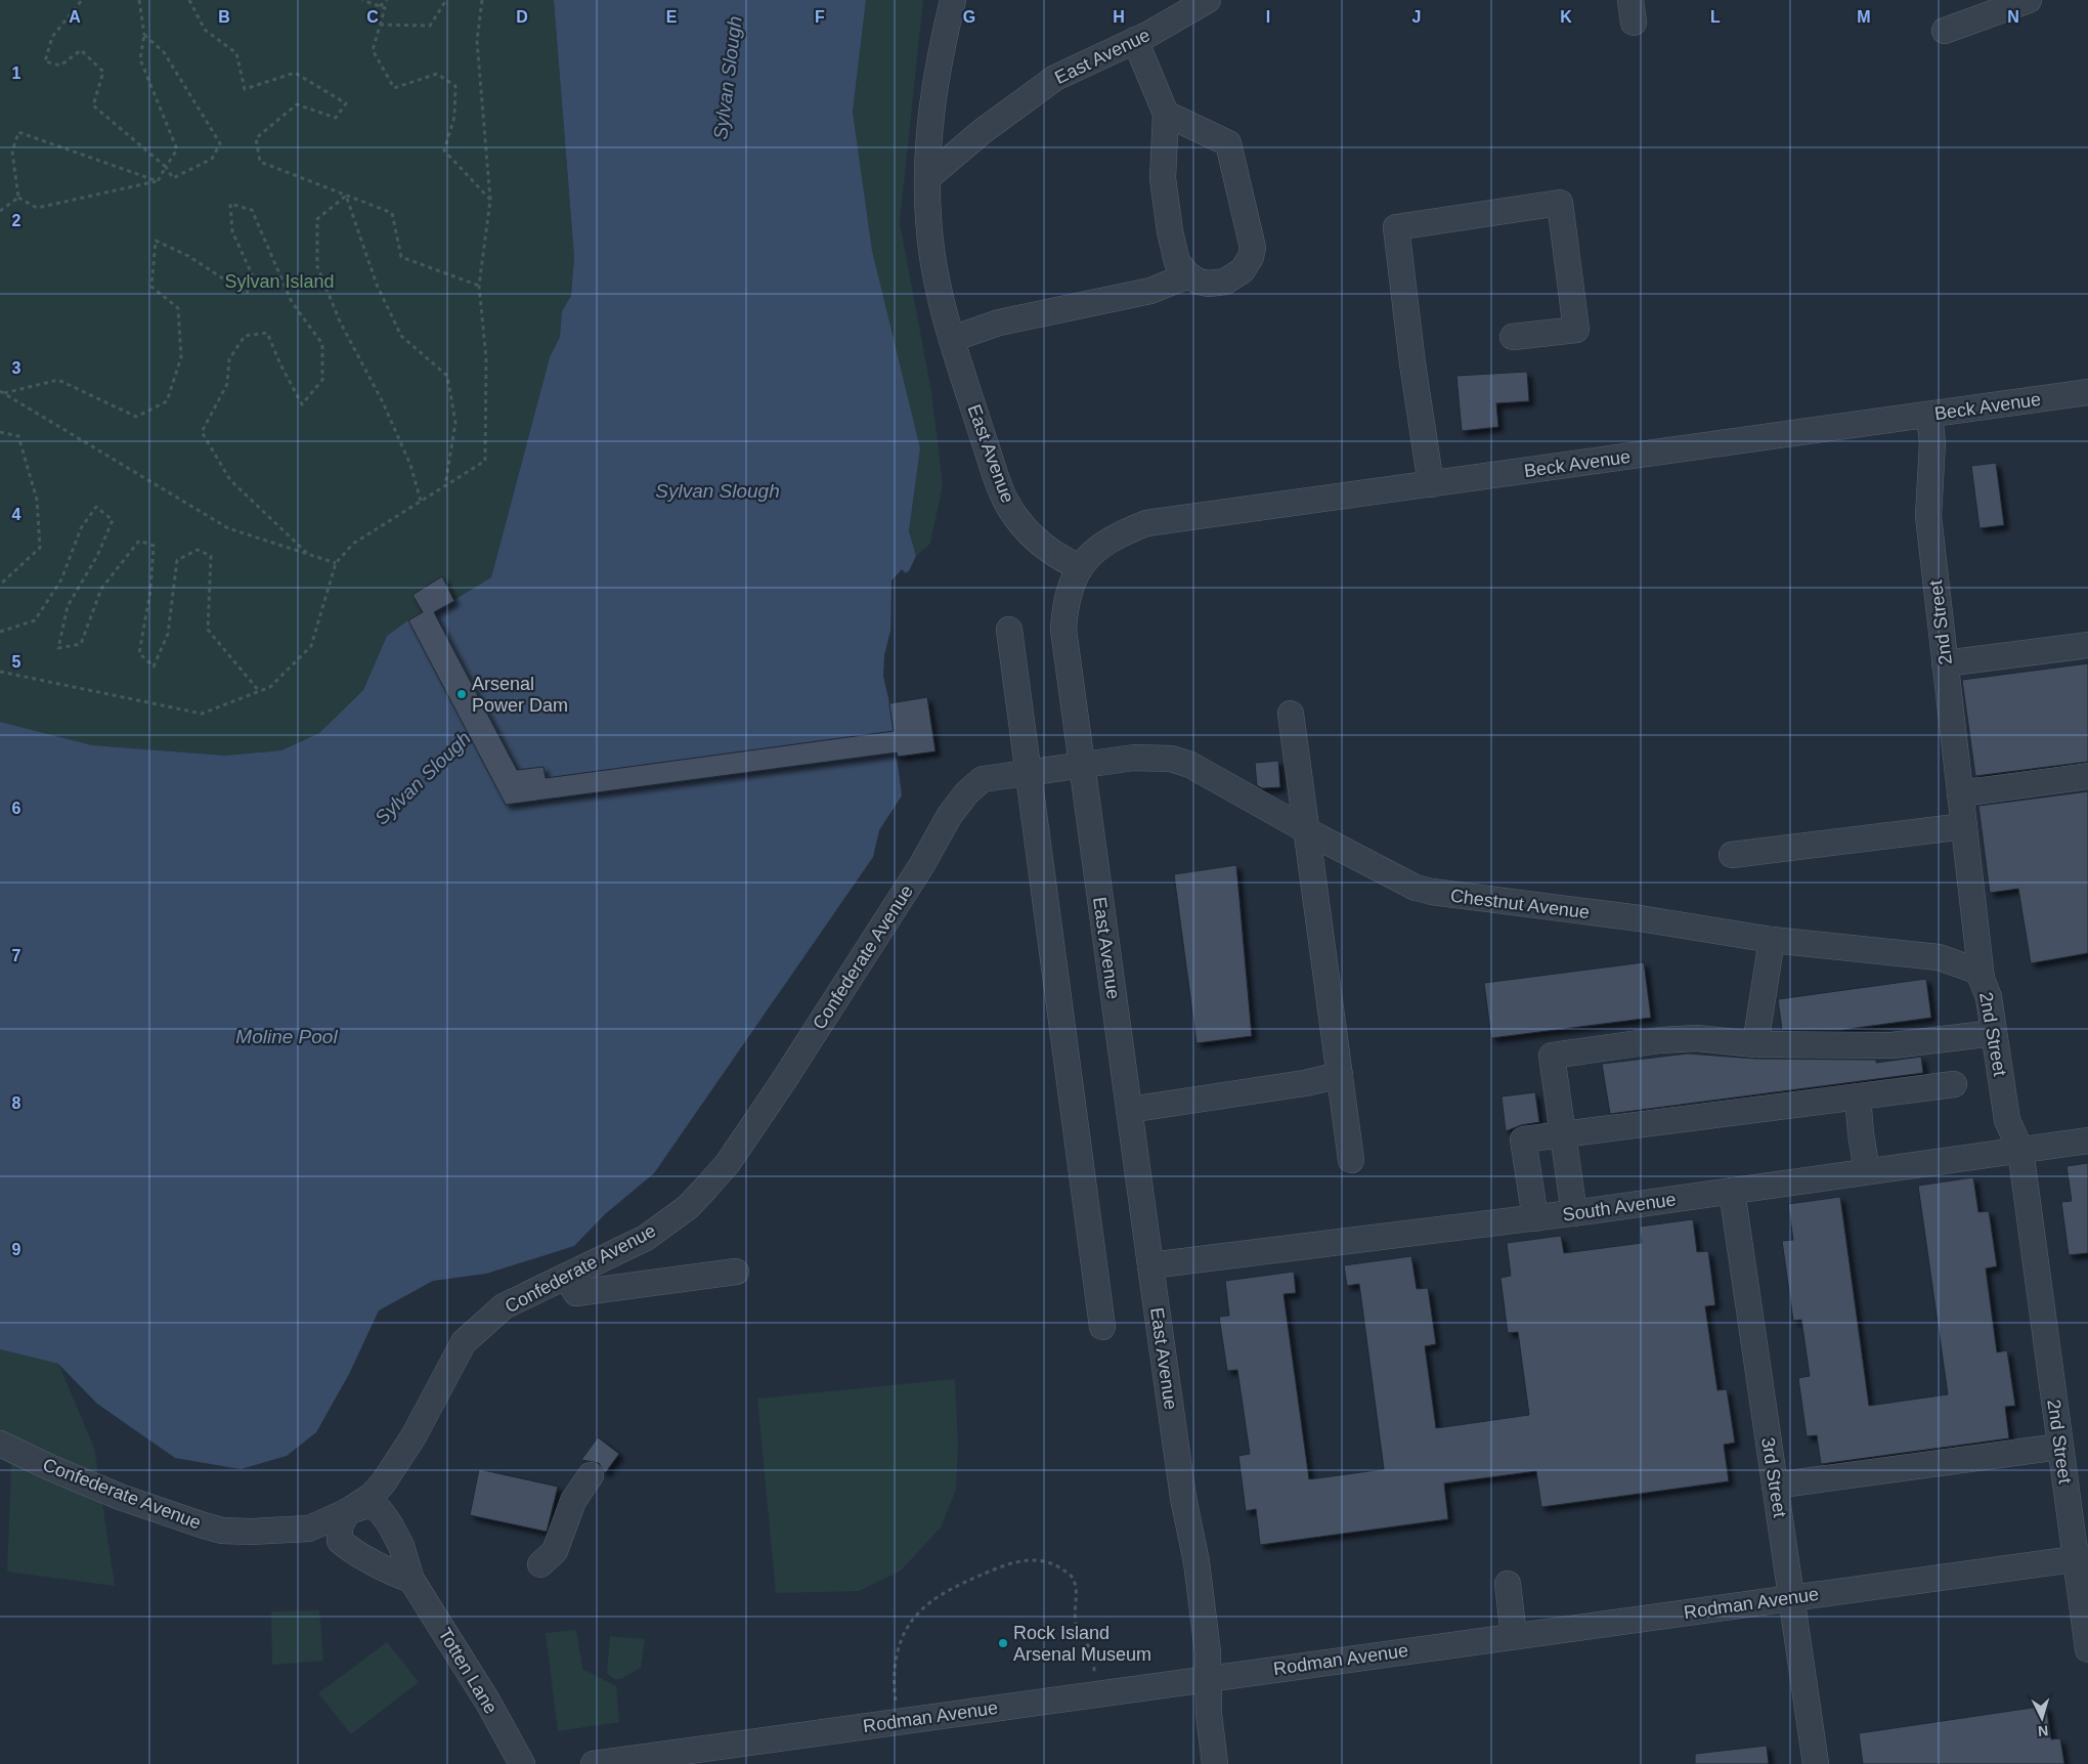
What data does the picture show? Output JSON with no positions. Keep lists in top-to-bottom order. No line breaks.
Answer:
{"streets":{"street":["East Avenue","Beck Avenue","2nd Street","Chestnut Avenue","Confederate Avenue","South Avenue","3rd Street","Rodman Avenue","Totten Lane"]},"crossings":[["East Avenue","Beck Avenue"],["East Avenue","Chestnut Avenue"],["East Avenue","Confederate Avenue"],["East Avenue","South Avenue"],["East Avenue","Rodman Avenue"],["Beck Avenue","2nd Street"],["2nd Street","Chestnut Avenue"],["2nd Street","South Avenue"],["2nd Street","Rodman Avenue"],["Chestnut Avenue","Confederate Avenue"],["Confederate Avenue","Totten Lane"],["South Avenue","3rd Street"],["3rd Street","Rodman Avenue"]],"water":["Sylvan Slough","Moline Pool"],"parks":["Sylvan Island"],"places":["Arsenal Power Dam","Rock Island Arsenal Museum"],"north":"bottom","grid":{"columns":["A","B","C","D","E","F","G","H","I","J","K","L","M","N"],"rows":["1","2","3","4","5","6","7","8","9"]}}
